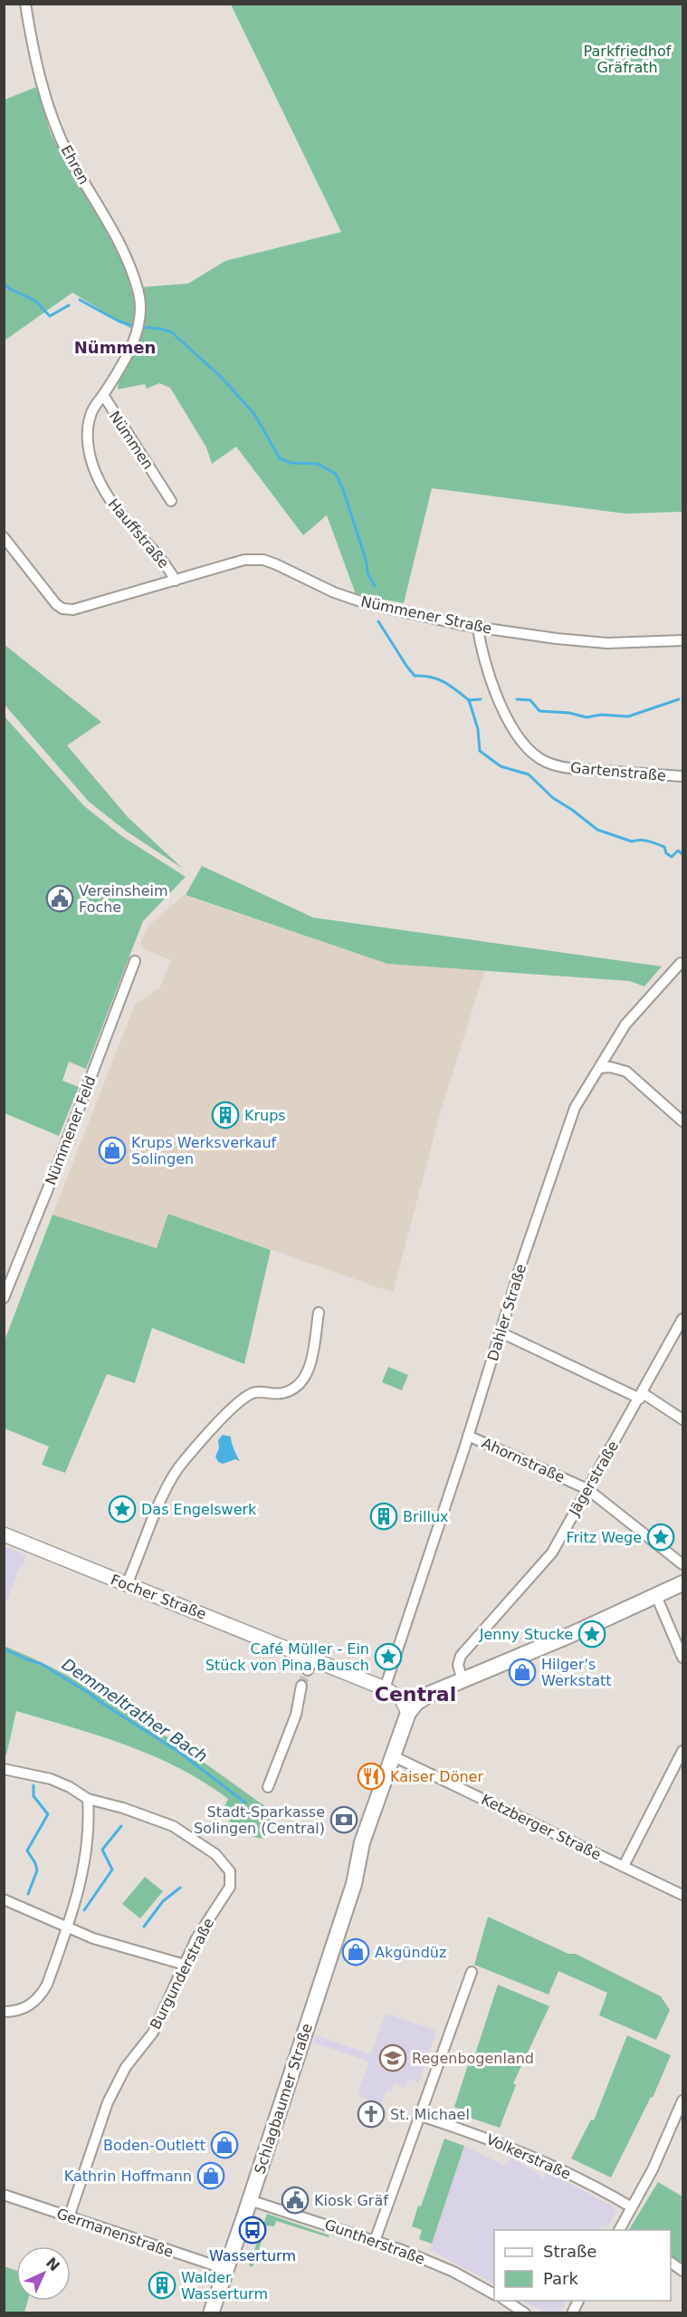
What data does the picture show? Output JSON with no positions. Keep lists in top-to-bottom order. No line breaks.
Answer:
{"streets":{"main road":["Focher Straße","Schlagbaumer Straße"],"street":["Ehren","Nümmen","Hauffstraße","Nümmener Straße","Gartenstraße","Nümmener Feld","Dahler Straße","Ahornstraße","Jägerstraße","Ketzberger Straße","Burgunderstraße","Volkerstraße","Germanenstraße","Guntherstraße"]},"crossings":[["Ehren","Nümmen"],["Nümmen","Hauffstraße"],["Hauffstraße","Nümmener Straße"],["Nümmener Straße","Gartenstraße"],["Dahler Straße","Ahornstraße"],["Dahler Straße","Focher Straße"],["Ahornstraße","Jägerstraße"],["Focher Straße","Schlagbaumer Straße"],["Ketzberger Straße","Schlagbaumer Straße"],["Burgunderstraße","Germanenstraße"],["Schlagbaumer Straße","Germanenstraße"],["Schlagbaumer Straße","Guntherstraße"]],"districts":["Nümmen","Central"],"water":["Demmeltrather Bach"],"parks":["Parkfriedhof Gräfrath"],"places":{"public building":["Vereinsheim Foche","Kiosk Gräf"],"building":["Krups","Brillux","Walder Wasserturm"],"shop":["Krups Werksverkauf Solingen","Hilger's Werkstatt","Akgündüz","Boden-Outlett","Kathrin Hoffmann"],"place":["Das Engelswerk","Fritz Wege","Jenny Stucke","Café Müller - Ein Stück von Pina Bausch"],"restaurant":["Kaiser Döner"],"bank":["Stadt-Sparkasse Solingen (Central)"],"school or university":["Regenbogenland"],"church":["St. Michael"],"bus stop":["Wasserturm"]},"legend":["Straße","Park"],"north":"top right"}
